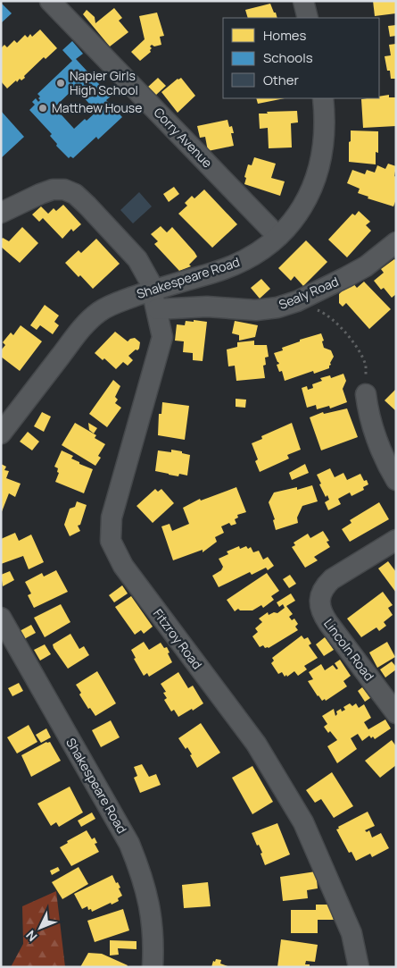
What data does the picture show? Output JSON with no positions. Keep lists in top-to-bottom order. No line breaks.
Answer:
{"streets":{"street":["Corry Avenue","Shakespeare Road","Sealy Road","Fitzroy Road","Lincoln Road"]},"crossings":[["Corry Avenue","Shakespeare Road"],["Shakespeare Road","Sealy Road"],["Shakespeare Road","Fitzroy Road"],["Sealy Road","Fitzroy Road"]],"places":["Napier Girls High School","Matthew House"],"legend":["Homes","Schools","Other"],"north":"bottom left"}
